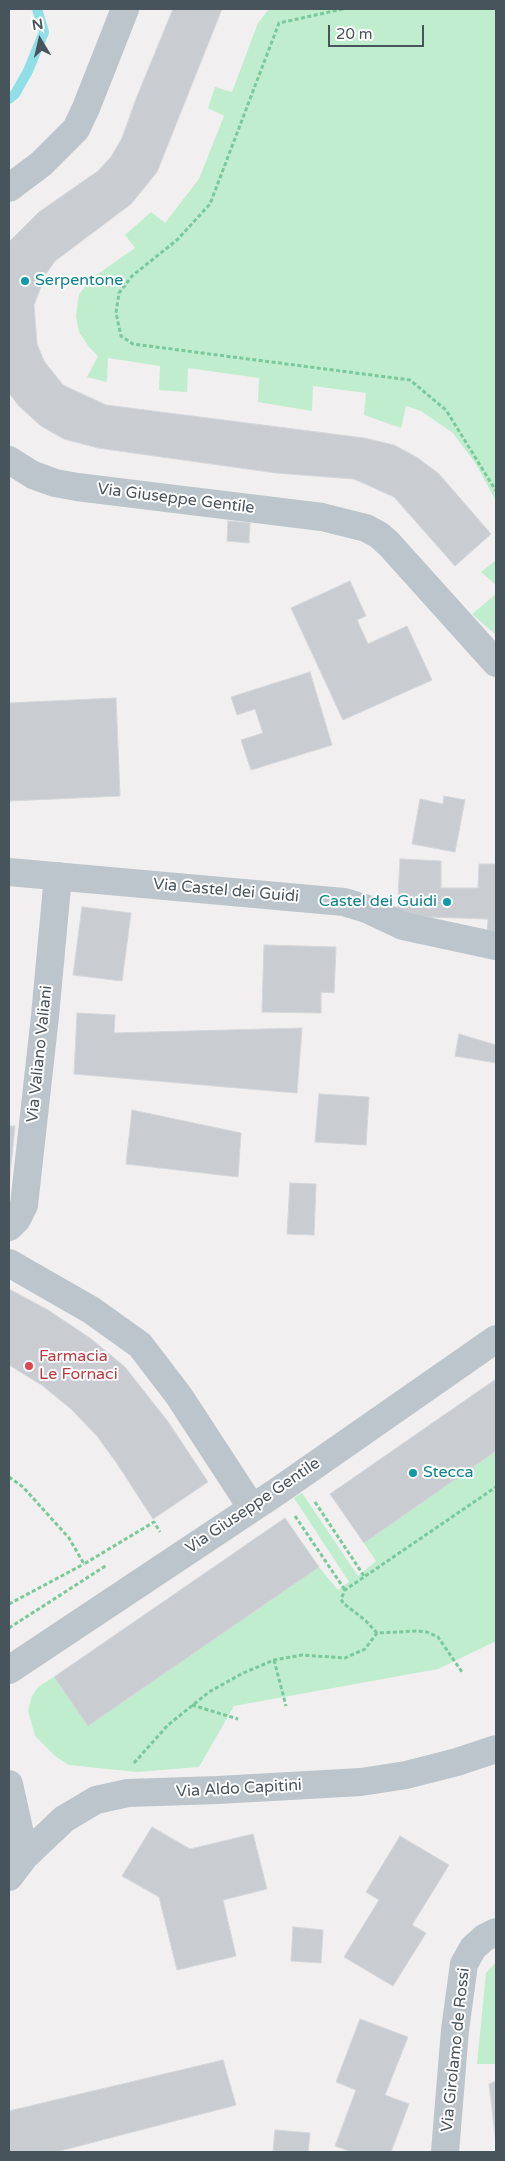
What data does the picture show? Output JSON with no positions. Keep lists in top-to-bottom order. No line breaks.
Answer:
{"streets":{"street":["Via Giuseppe Gentile","Via Castel dei Guidi","Via Valiano Valiani","Via Aldo Capitini","Via Girolamo de Rossi"]},"crossings":[["Via Castel dei Guidi","Via Valiano Valiani"]],"places":["Serpentone","Castel dei Guidi","Farmacia Le Fornaci","Stecca"],"scale_bar":"20 m","north":"top"}
